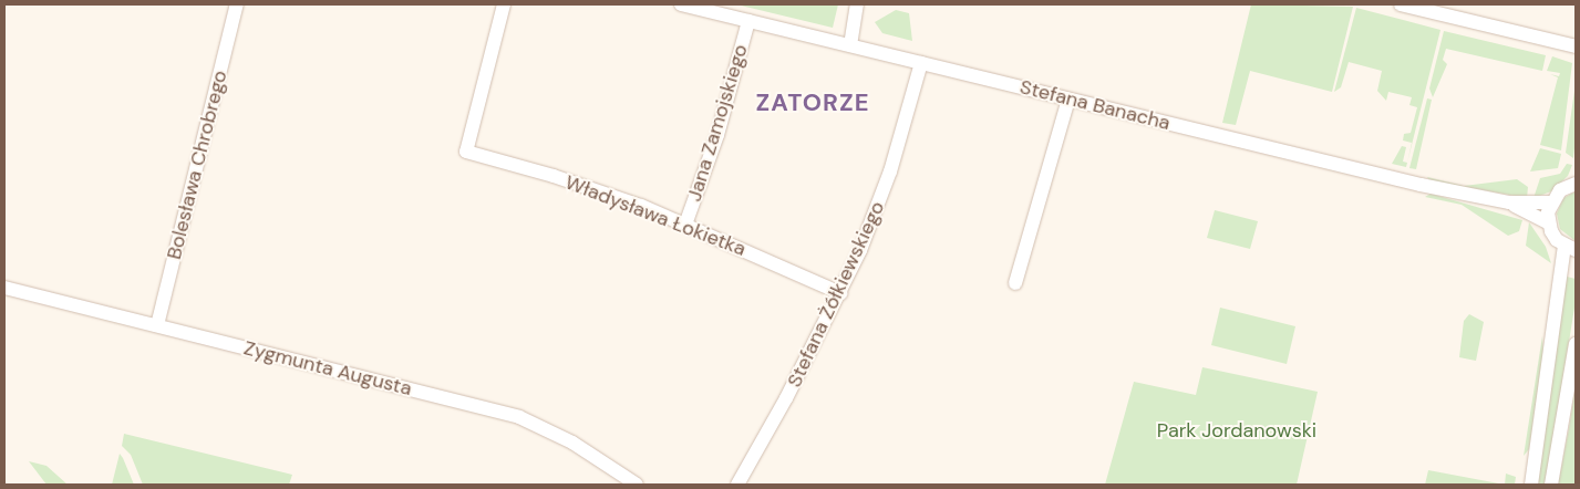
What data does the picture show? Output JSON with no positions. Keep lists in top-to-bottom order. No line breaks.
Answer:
{"streets":{"street":["Stefana Banacha","Jana Zamojskiego","Bolesława Chrobrego","Władysława Łokietka","Stefana Żółkiewskiego","Zygmunta Augusta"]},"crossings":[["Stefana Banacha","Jana Zamojskiego"],["Stefana Banacha","Stefana Żółkiewskiego"],["Jana Zamojskiego","Władysława Łokietka"],["Bolesława Chrobrego","Zygmunta Augusta"],["Władysława Łokietka","Stefana Żółkiewskiego"]],"districts":["ZATORZE"],"parks":["Park Jordanowski"]}
